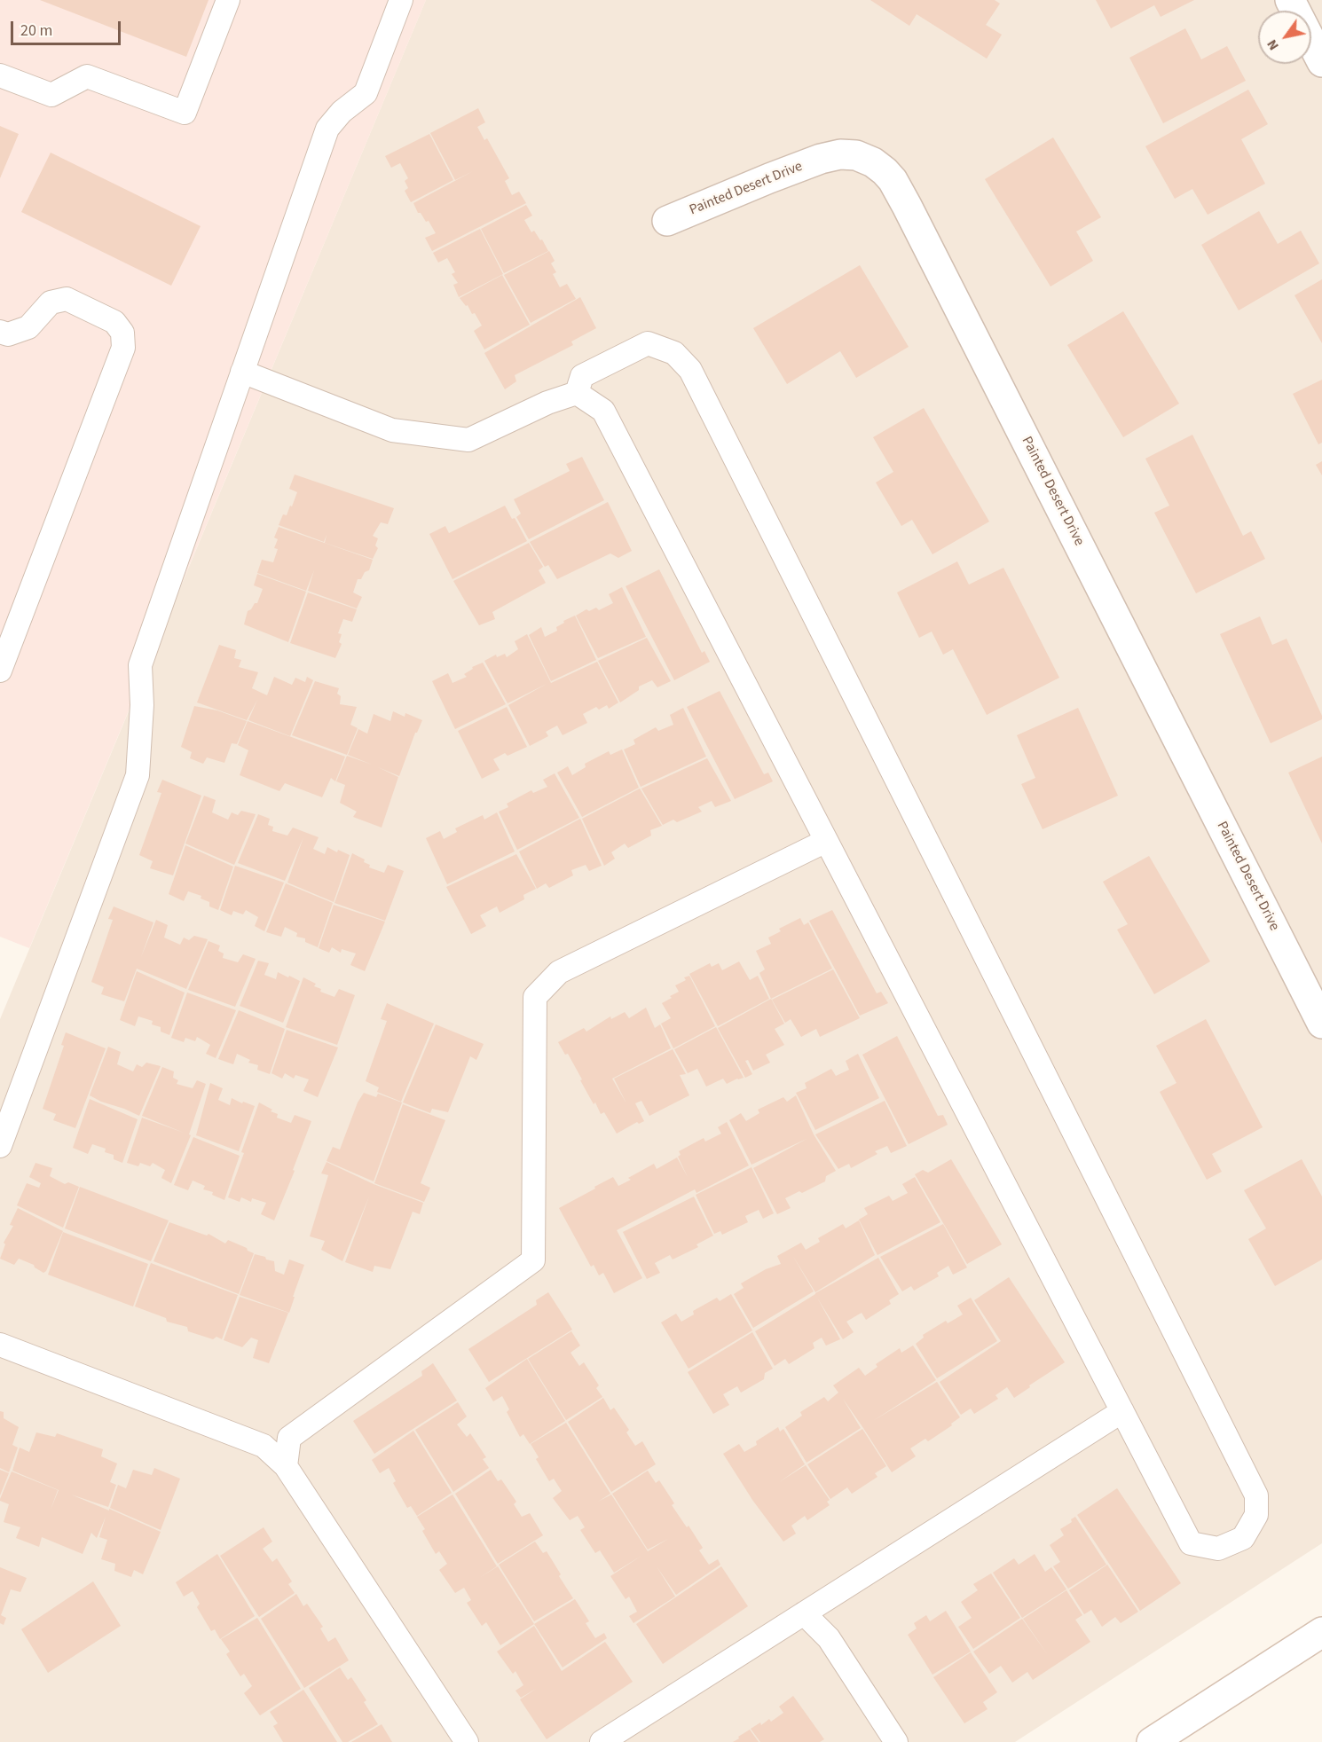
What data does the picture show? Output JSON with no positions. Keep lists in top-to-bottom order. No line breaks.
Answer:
{"streets":{"street":["Painted Desert Drive"]},"scale_bar":"20 m","north":"bottom left"}
